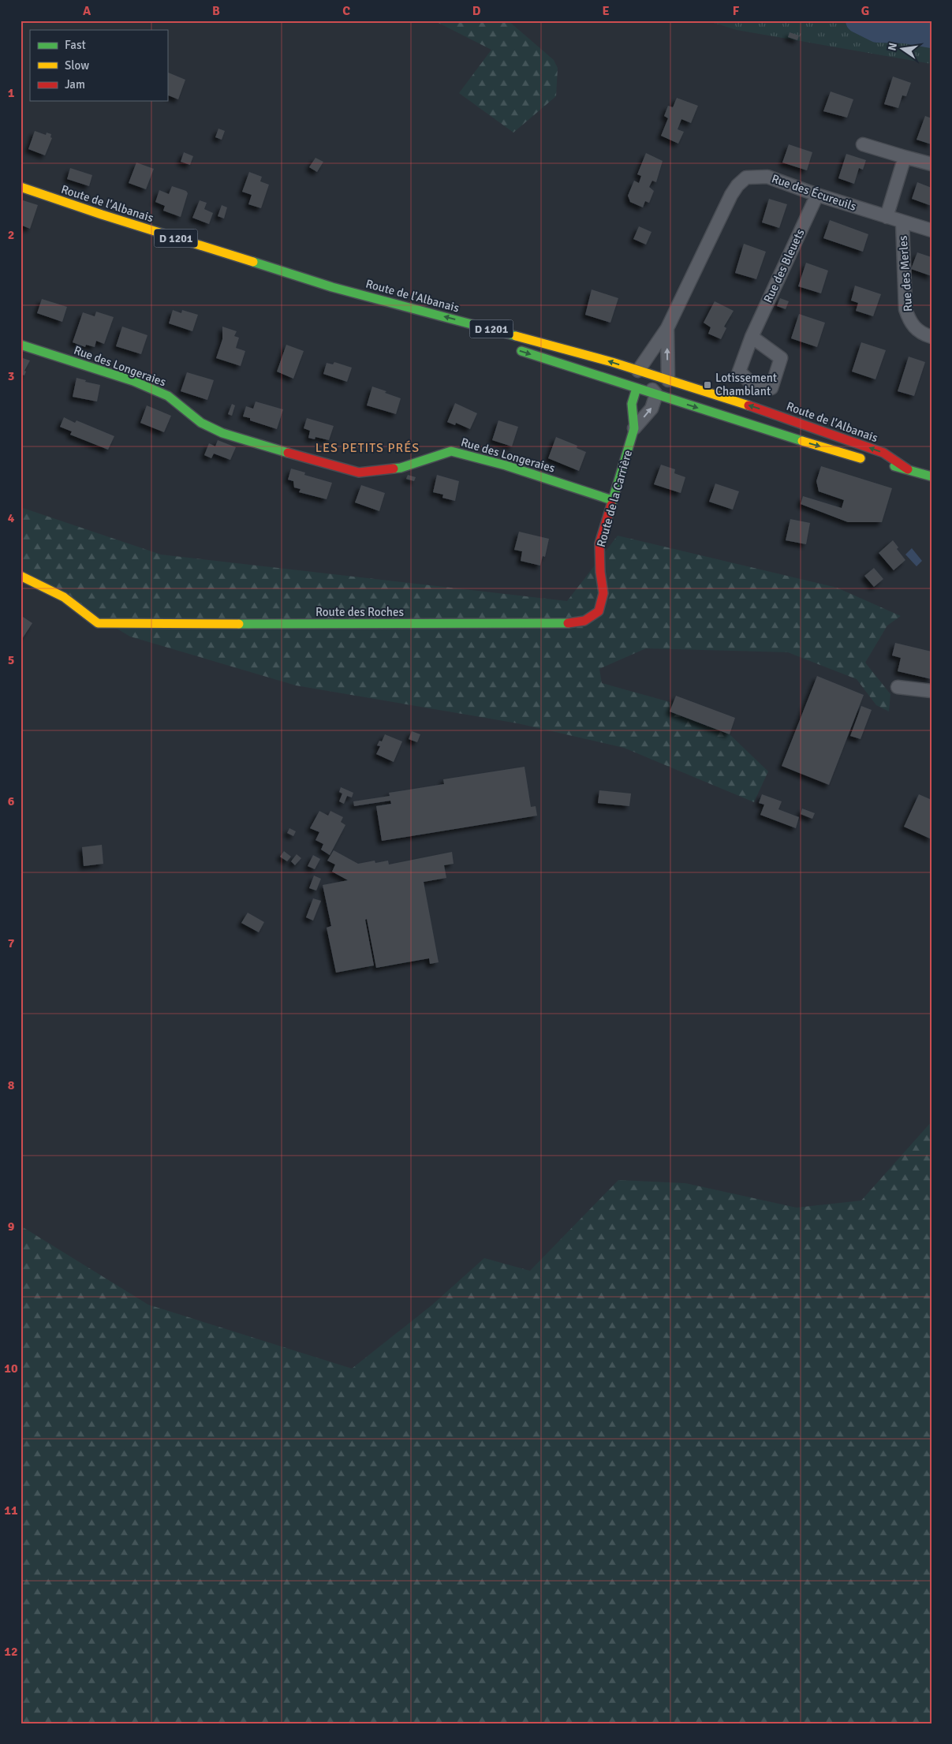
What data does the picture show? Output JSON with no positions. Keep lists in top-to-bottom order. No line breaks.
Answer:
{"streets":{"street":["Rue des Écureuils","Route de l'Albanais","D 1201","Rue des Bleuets","Rue des Merles","Rue des Longeraies","Route de la Carrière","Route des Roches"]},"crossings":[["Rue des Écureuils","Route de l'Albanais"],["Rue des Écureuils","Rue des Bleuets"],["Rue des Écureuils","Rue des Merles"],["Rue des Écureuils","Route de la Carrière"],["Route de l'Albanais","Route de la Carrière"],["Rue des Longeraies","Route de la Carrière"],["Route de la Carrière","Route des Roches"]],"districts":["LES PETITS PRÉS"],"places":{"transit":["Lotissement Chamblant"]},"legend":["Fast","Slow","Jam"],"north":"left","grid":{"columns":["A","B","C","D","E","F","G"],"rows":["1","2","3","4","5","6","7","8","9","10","11","12"]}}
